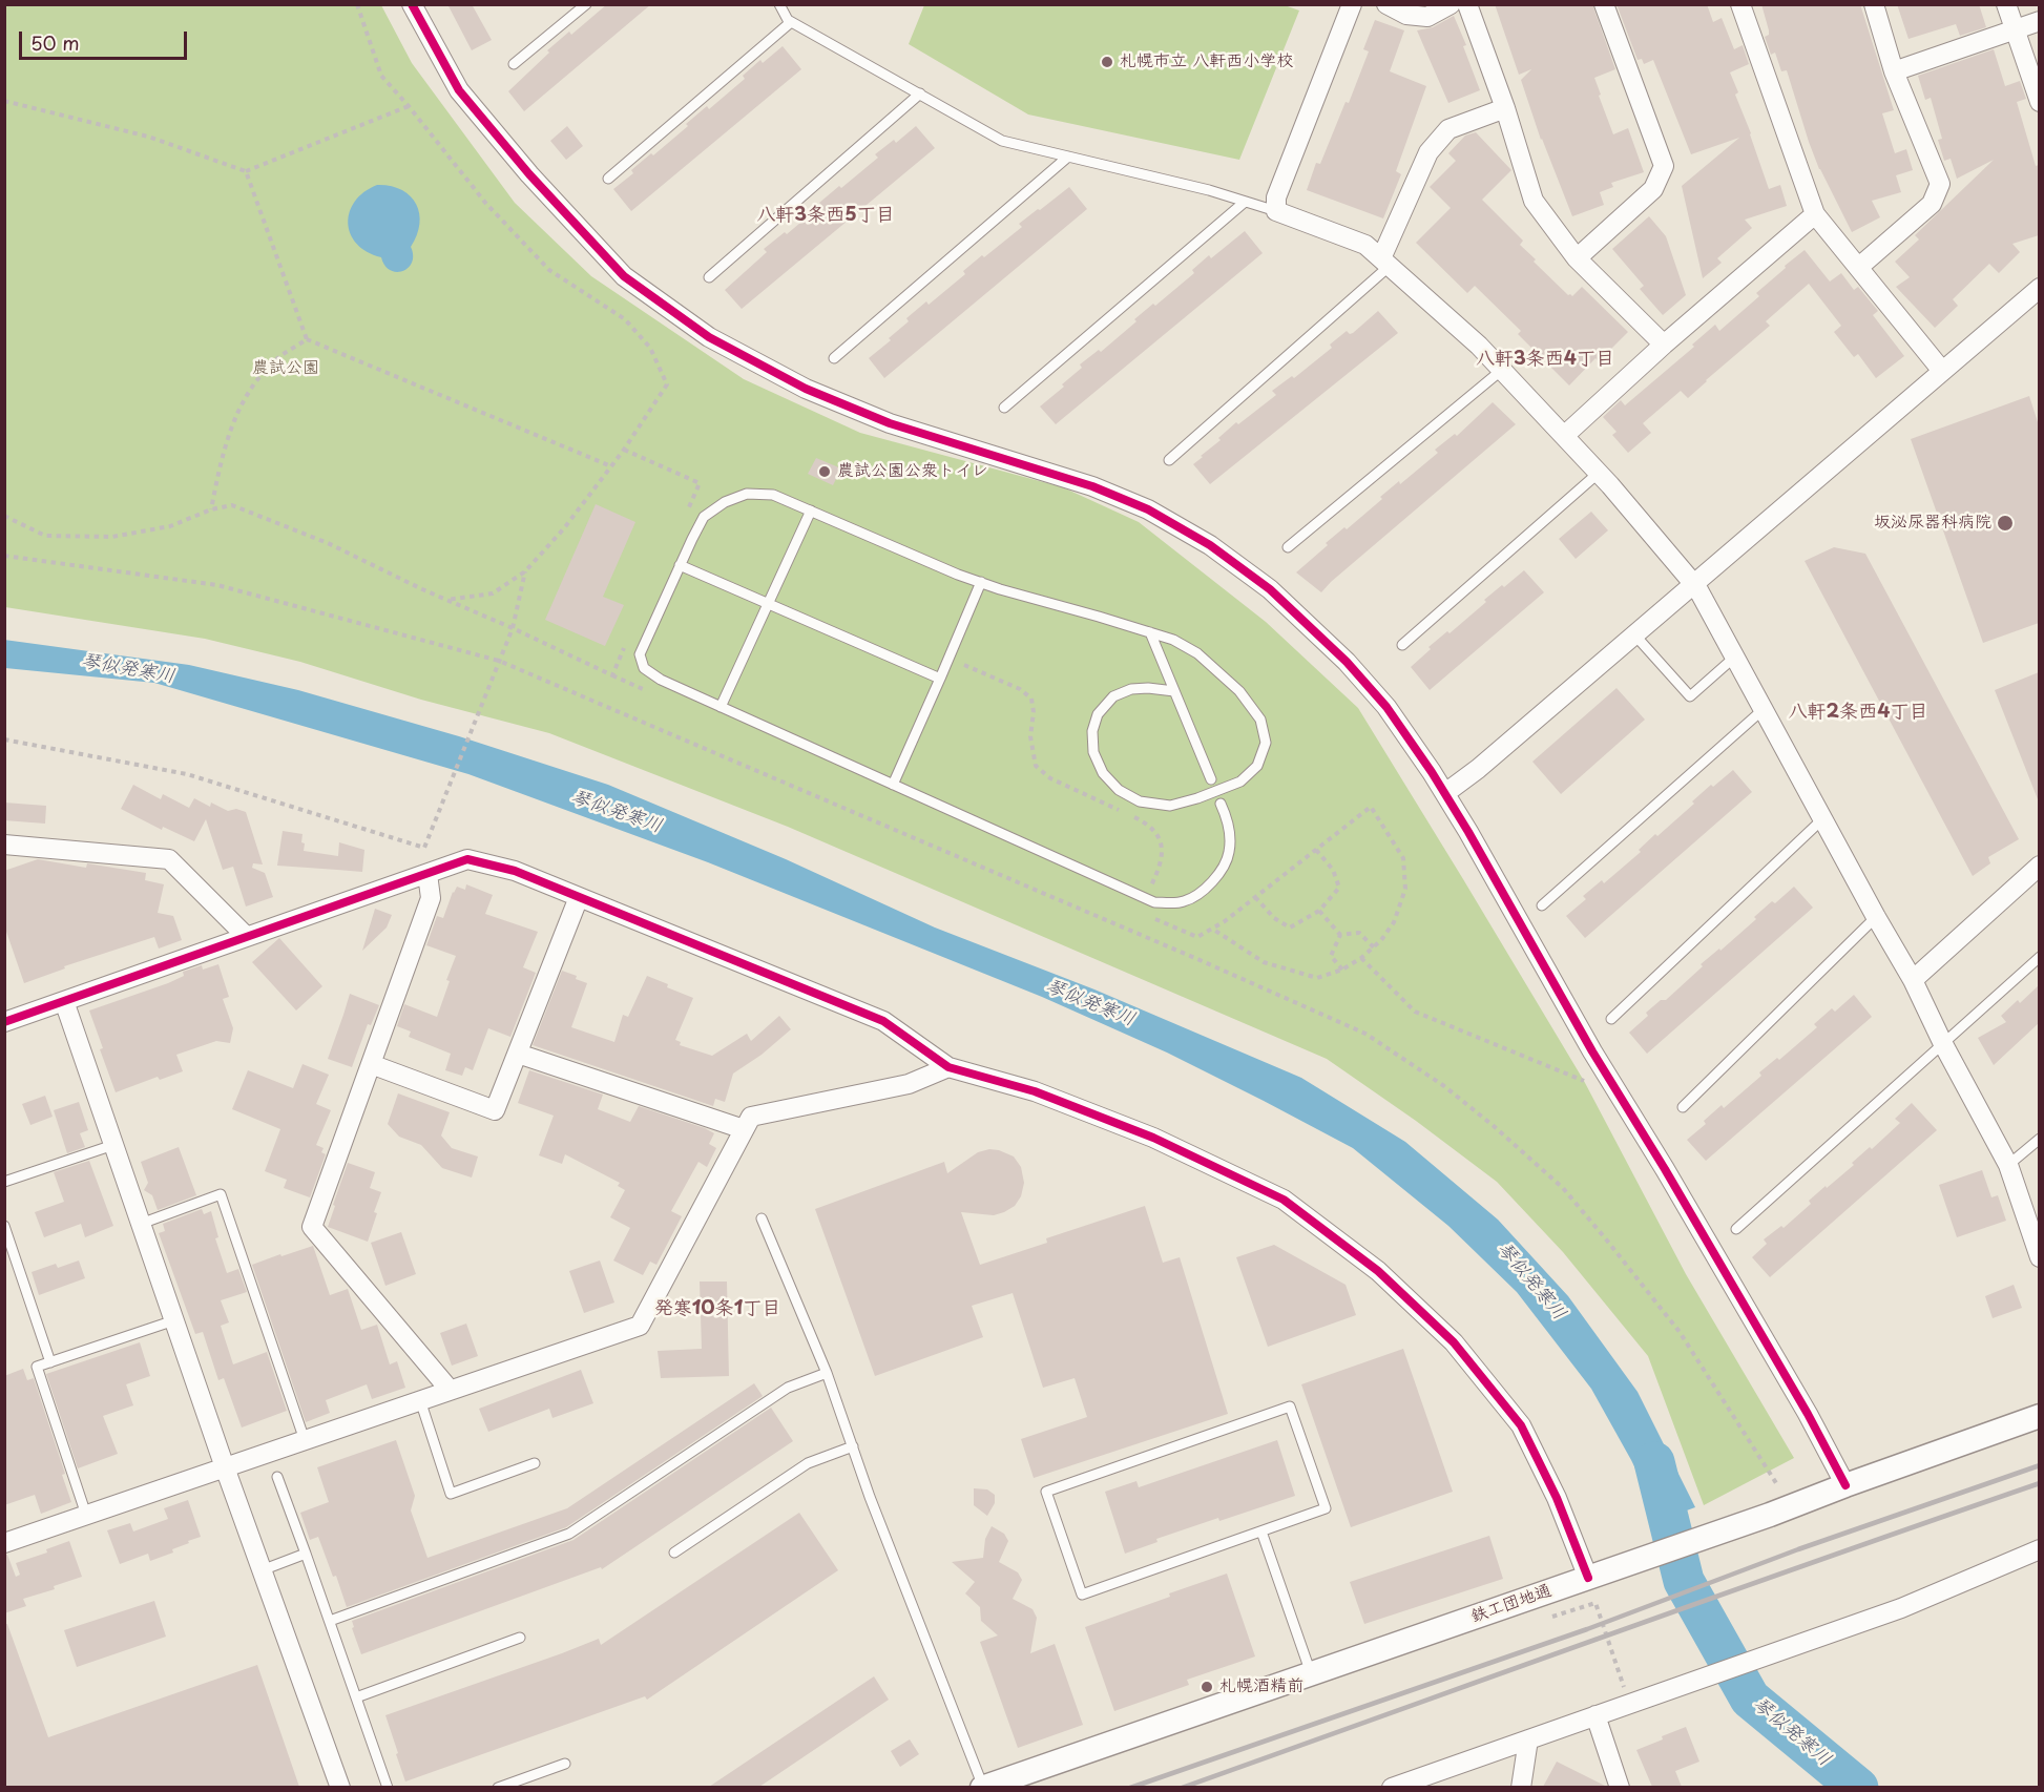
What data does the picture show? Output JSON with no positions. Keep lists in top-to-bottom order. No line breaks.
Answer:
{"streets":{"street":["鉄工団地通"]},"districts":["八軒3条西5丁目","八軒3条西4丁目","八軒2条西4丁目","発寒10条1丁目"],"water":["琴似発寒川"],"parks":["農試公園"],"places":["札幌市立 八軒西小学校","農試公園公衆トイレ","坂泌尿器科病院","札幌酒精前"],"scale_bar":"50 m"}
